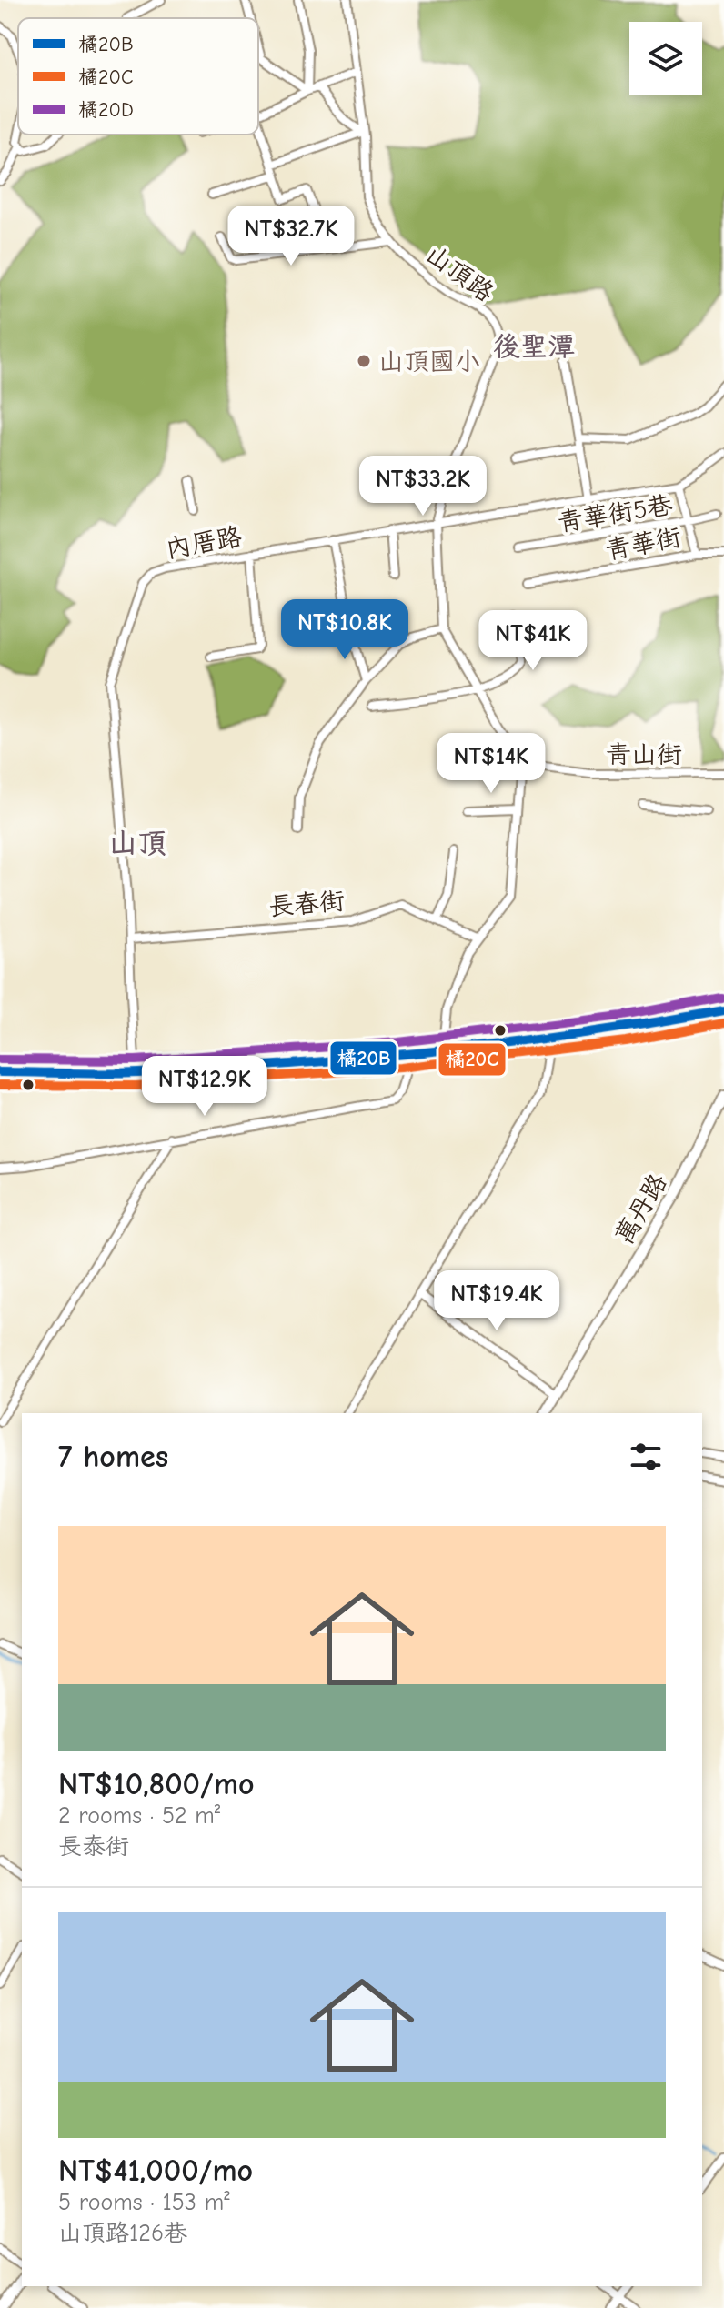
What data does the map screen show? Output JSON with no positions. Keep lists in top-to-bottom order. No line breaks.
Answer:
{"streets":{"street":["山頂路","青華街5巷","內厝路","青華街","青山街","長春街","萬丹路"]},"crossings":[["山頂路","內厝路"],["山頂路","青山街"],["青華街5巷","青華街"],["內厝路","青華街"],["內厝路","長春街"]],"districts":["後聖潭","山頂"],"places":["山頂國小"],"lines":["transit line 橘20D","transit line 橘20B","transit line 橘20C"],"legend":["橘20B","橘20C","橘20D"],"page":{"price":["NT$32.7K","NT$33.2K","NT$10.8K","NT$41K","NT$14K","NT$12.9K","NT$19.4K"],"heading":"7 homes","list":[{"name":"NT$10,800/mo","note":"2 rooms · 52 m² · 長泰街"},{"name":"NT$41,000/mo","note":"5 rooms · 153 m² · 山頂路126巷"}]}}
